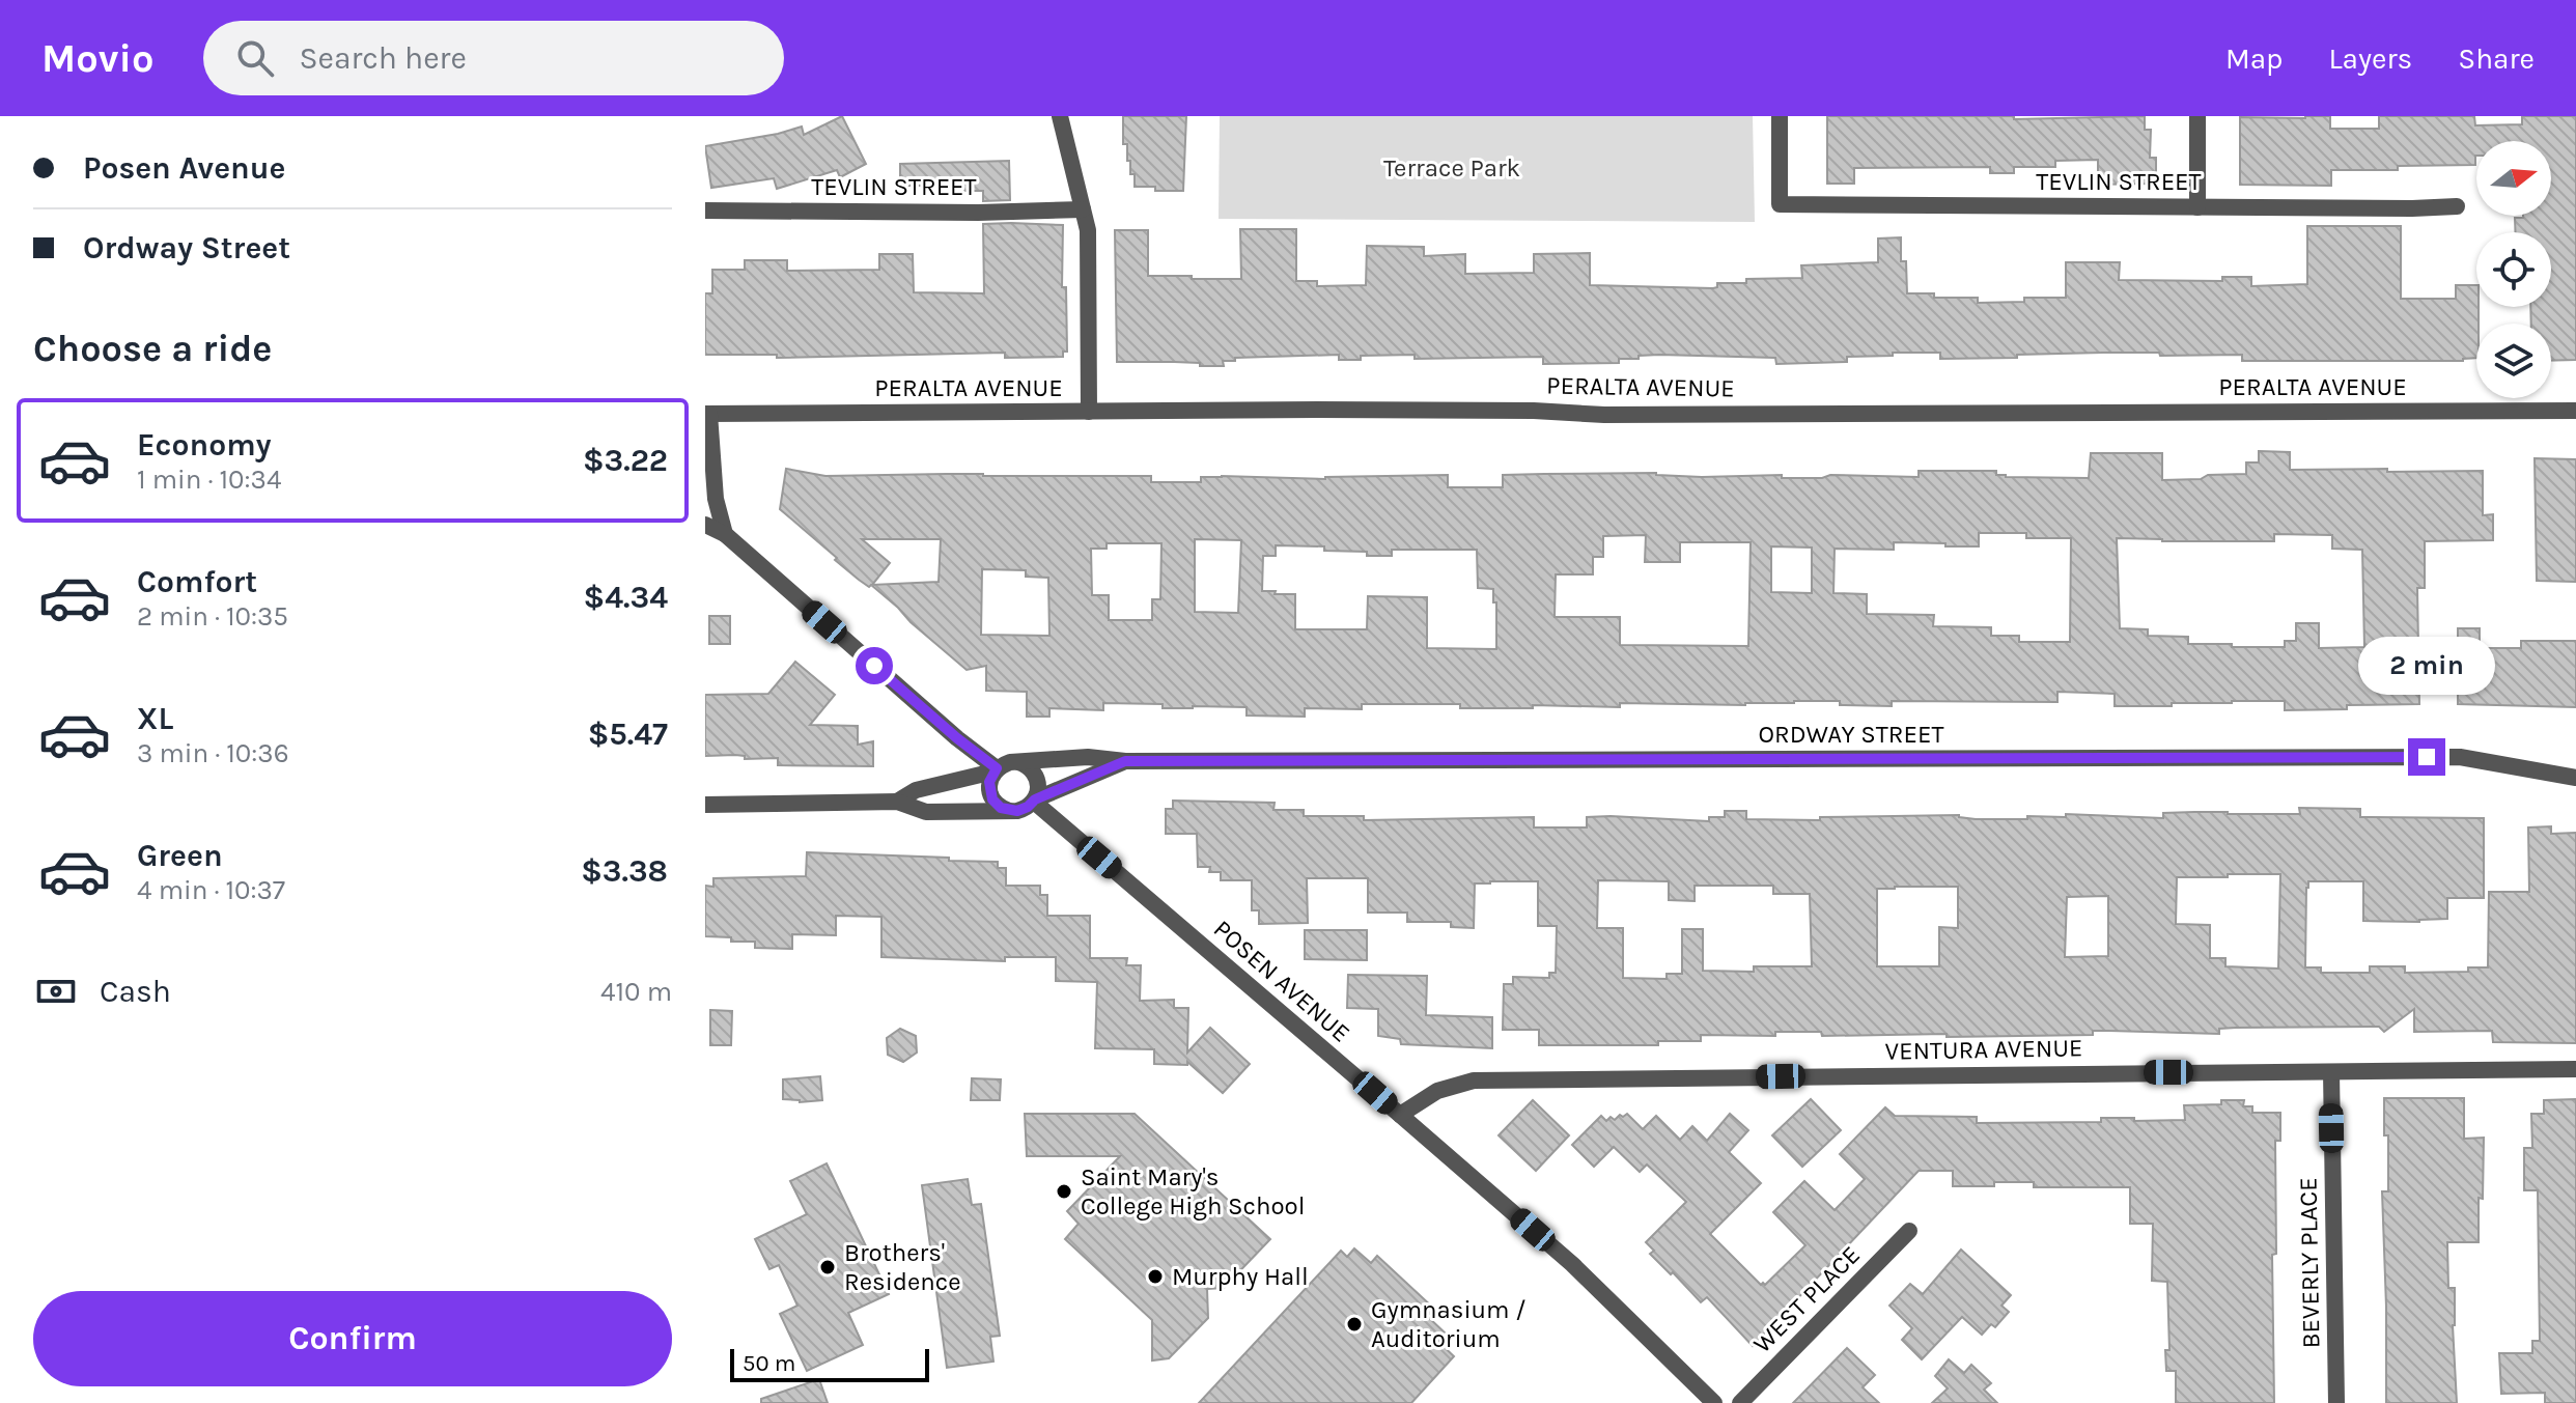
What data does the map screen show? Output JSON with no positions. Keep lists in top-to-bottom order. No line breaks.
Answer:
{"streets":{"street":["TEVLIN STREET","PERALTA AVENUE","ORDWAY STREET","POSEN AVENUE","VENTURA AVENUE","BEVERLY PLACE","WEST PLACE"]},"crossings":[["ORDWAY STREET","POSEN AVENUE"],["POSEN AVENUE","VENTURA AVENUE"],["VENTURA AVENUE","BEVERLY PLACE"]],"parks":["Terrace Park"],"places":["Saint Mary's College High School","Brothers' Residence","Murphy Hall","Gymnasium / Auditorium"],"scale_bar":"50 m","north":"right","page":{"header":"Movio","search":"Search here","nav":["Map","Layers","Share"],"banner":["Posen Avenue","Ordway Street"],"heading":"Choose a ride","list":[{"name":"Economy","note":"1 min · 10:34","value":"$3.22"},{"name":"Comfort","note":"2 min · 10:35","value":"$4.34"},{"name":"XL","note":"3 min · 10:36","value":"$5.47"},{"name":"Green","note":"4 min · 10:37","value":"$3.38"}],"bubble":"2 min","pay":["Cash","410 m"],"buttons":"Confirm","scale":"50 m"}}
